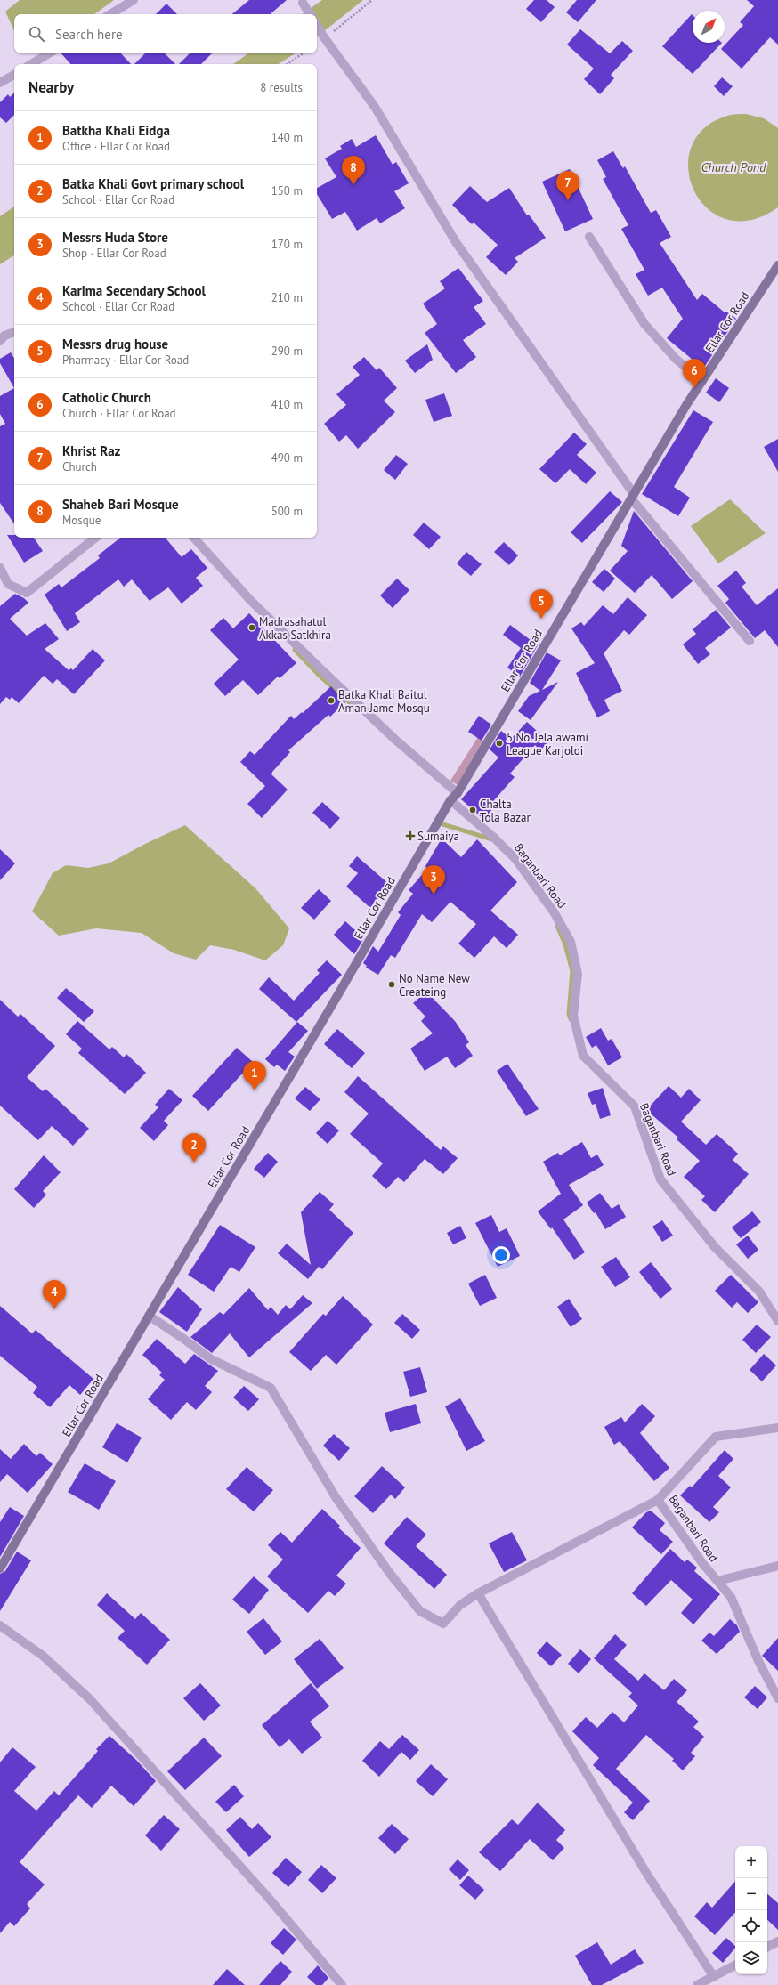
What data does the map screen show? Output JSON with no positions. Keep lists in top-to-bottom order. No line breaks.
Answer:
{"streets":{"main road":["Ellar Cor Road"],"street":["Baganbari Road"]},"crossings":[["Ellar Cor Road","Baganbari Road"]],"water":["Church Pond"],"places":{"other":["Madrasahatul Akkas Satkhira","Batka Khali Baitul Aman Jame Mosqu","5 No. Jela awami League Karjoloi","Chalta Tola Bazar","No Name New Createing"],"health":["Sumaiya"]},"north":"top right","page":{"search":"Search here","heading":["Nearby","8 results"],"list":[{"mark":"1","name":"Batkha Khali Eidga","note":"Office · Ellar Cor Road","value":"140 m"},{"mark":"2","name":"Batka Khali Govt primary school","note":"School · Ellar Cor Road","value":"150 m"},{"mark":"3","name":"Messrs Huda Store","note":"Shop · Ellar Cor Road","value":"170 m"},{"mark":"4","name":"Karima Secendary School","note":"School · Ellar Cor Road","value":"210 m"},{"mark":"5","name":"Messrs drug house","note":"Pharmacy · Ellar Cor Road","value":"290 m"},{"mark":"6","name":"Catholic Church","note":"Church · Ellar Cor Road","value":"410 m"},{"mark":"7","name":"Khrist Raz","note":"Church","value":"490 m"},{"mark":"8","name":"Shaheb Bari Mosque","note":"Mosque","value":"500 m"}],"pins":["8","7","6","5","3","1","2","4"],"map_buttons":["+","−"]}}
